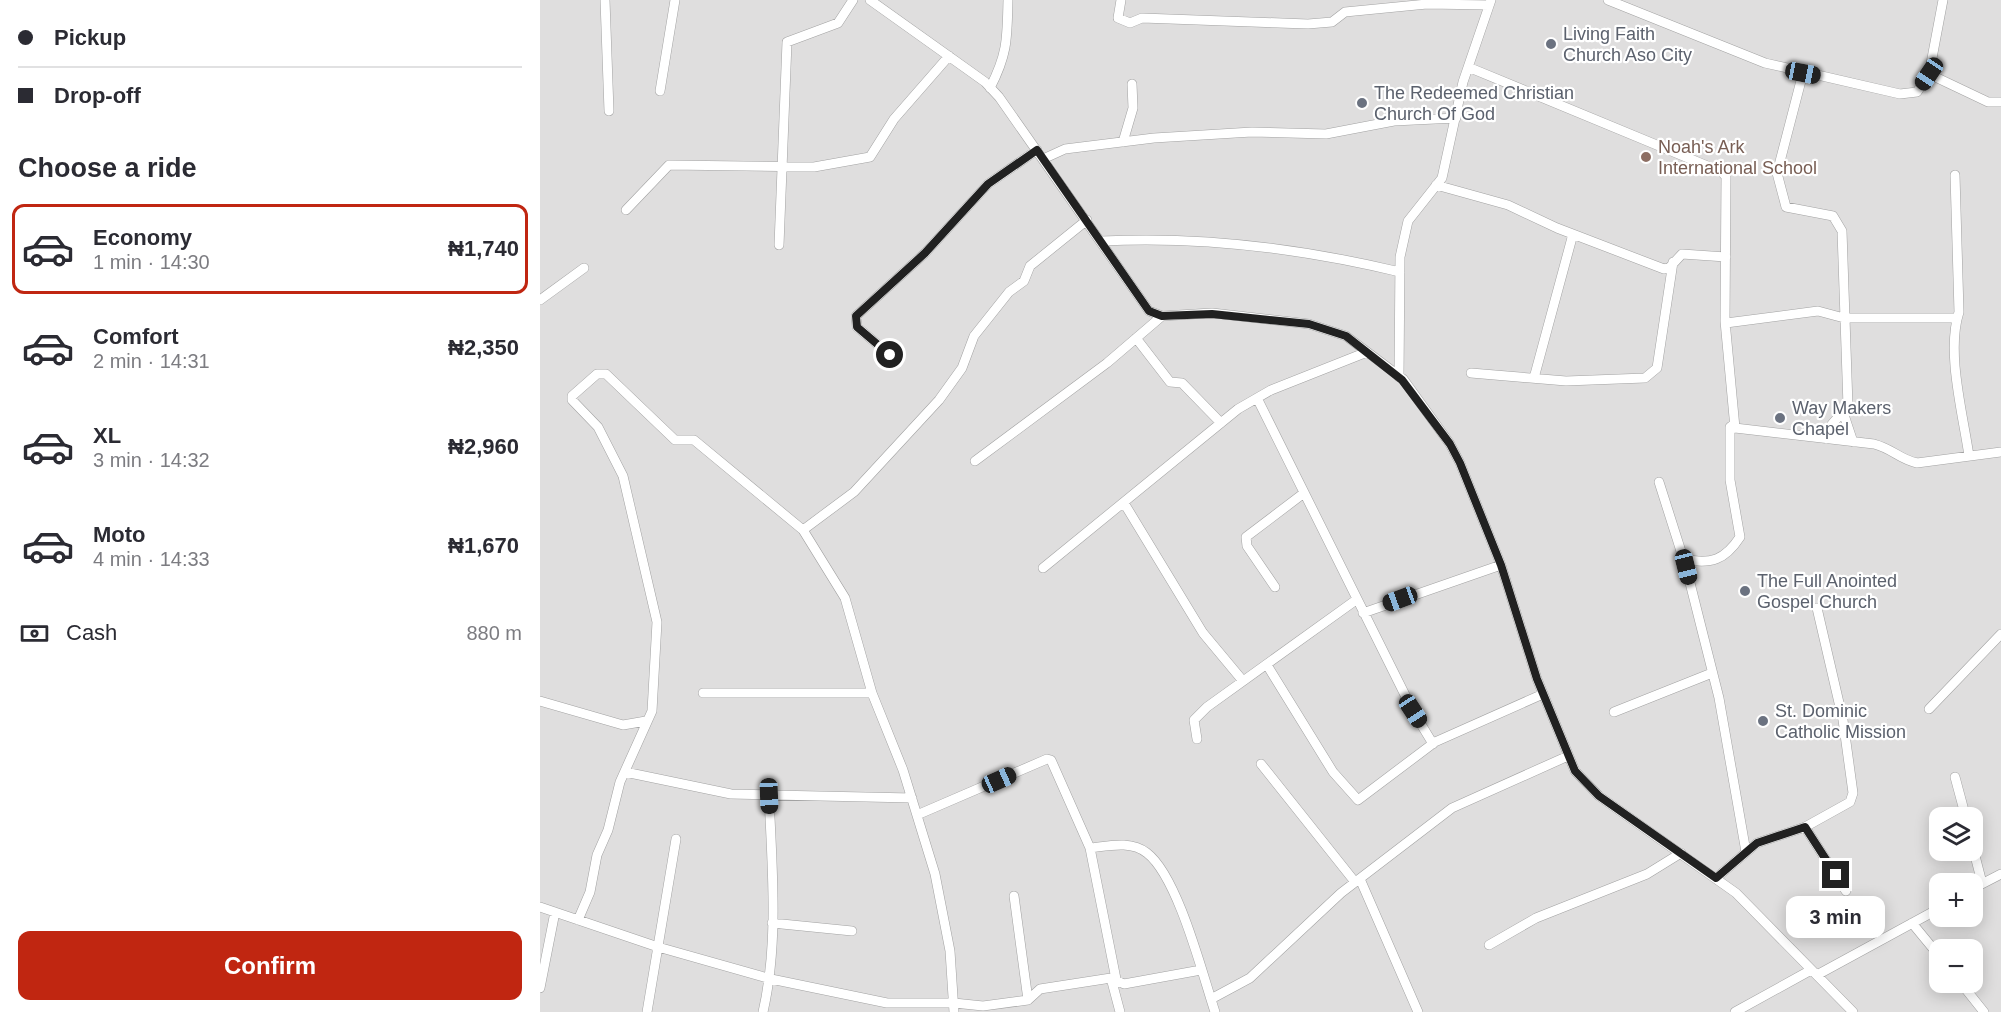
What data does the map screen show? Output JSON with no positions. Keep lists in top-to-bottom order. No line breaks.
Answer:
{"places":["Living Faith Church Aso City","The Redeemed Christian Church Of God","Noah's Ark International School","Way Makers Chapel","The Full Anointed Gospel Church","St. Dominic Catholic Mission"],"page":{"banner":["Pickup","Drop-off"],"heading":"Choose a ride","list":[{"name":"Economy","note":"1 min · 14:30","value":"₦1,740"},{"name":"Comfort","note":"2 min · 14:31","value":"₦2,350"},{"name":"XL","note":"3 min · 14:32","value":"₦2,960"},{"name":"Moto","note":"4 min · 14:33","value":"₦1,670"}],"pay":["Cash","880 m"],"map_buttons":["+","−"],"bubble":"3 min","buttons":"Confirm"}}
